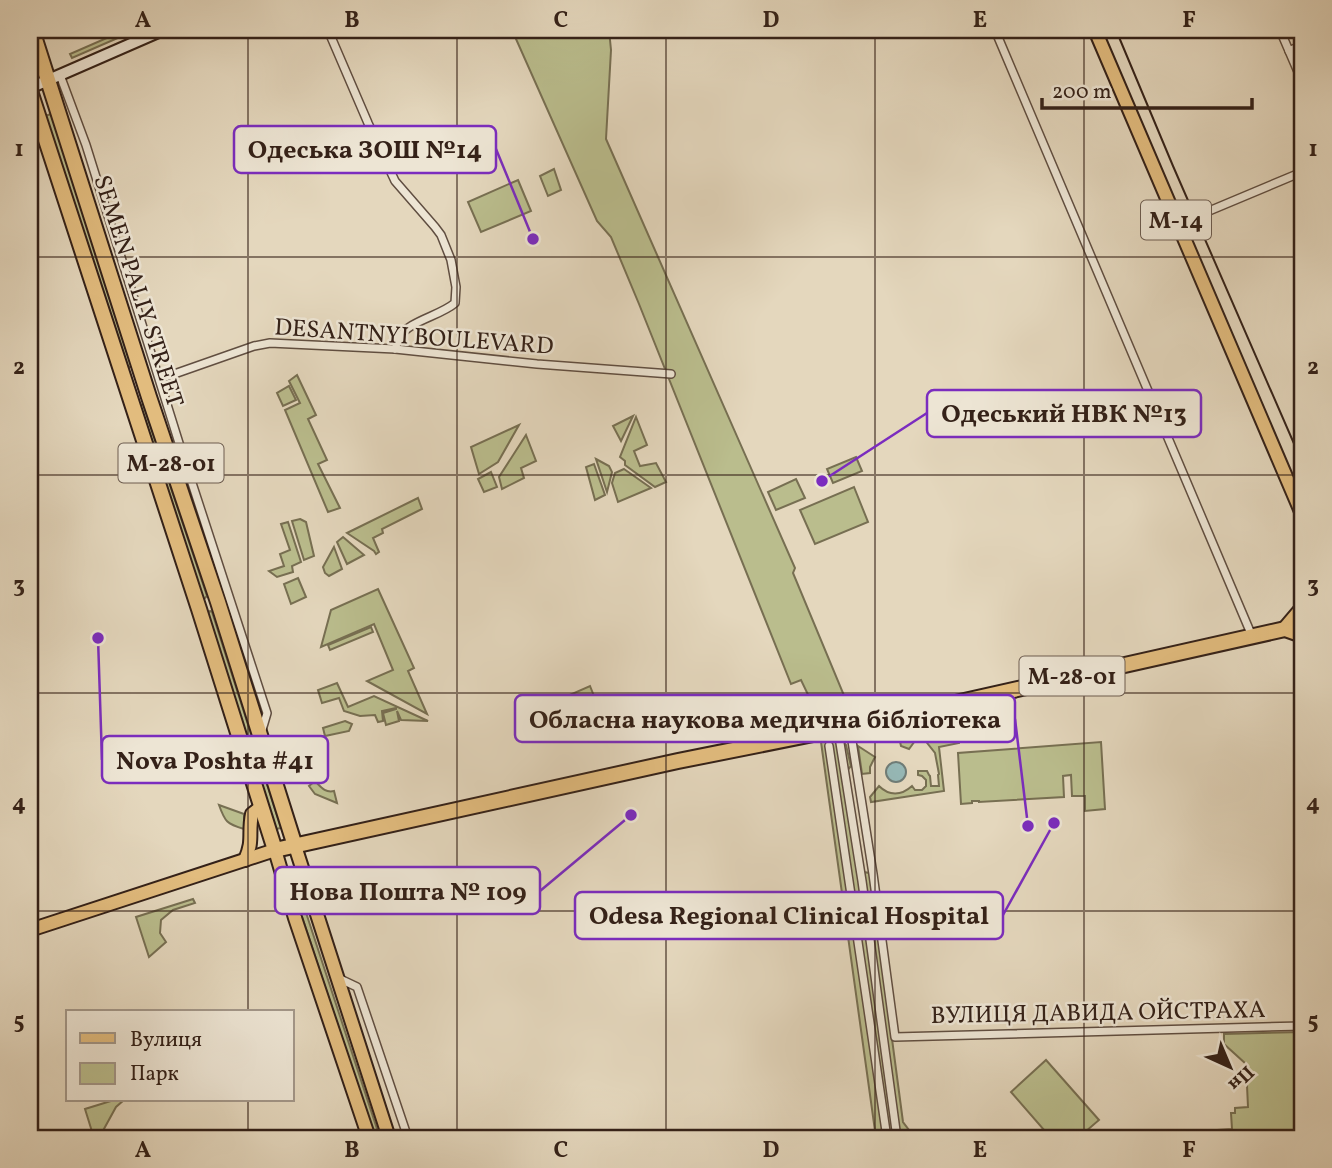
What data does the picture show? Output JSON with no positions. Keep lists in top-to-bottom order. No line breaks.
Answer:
{"streets":{"highway":["SEMEN PALIY STREET","М-28-01"],"main road":["М-14"],"street":["DESANTNYI BOULEVARD","ВУЛИЦЯ ДАВИДА ОЙСТРАХА"]},"crossings":[["SEMEN PALIY STREET","М-28-01"],["М-28-01","ВУЛИЦЯ ДАВИДА ОЙСТРАХА"]],"places":["Одеська ЗОШ №14","Одеський НВК №13","Nova Poshta #41","Нова Пошта № 109","Odesa Regional Clinical Hospital","Обласна наукова медична бібліотека"],"legend":["Вулиця","Парк"],"scale_bar":"200 m","north":"bottom right","grid":{"columns":["A","B","C","D","E","F"],"rows":["1","2","3","4","5"]}}
